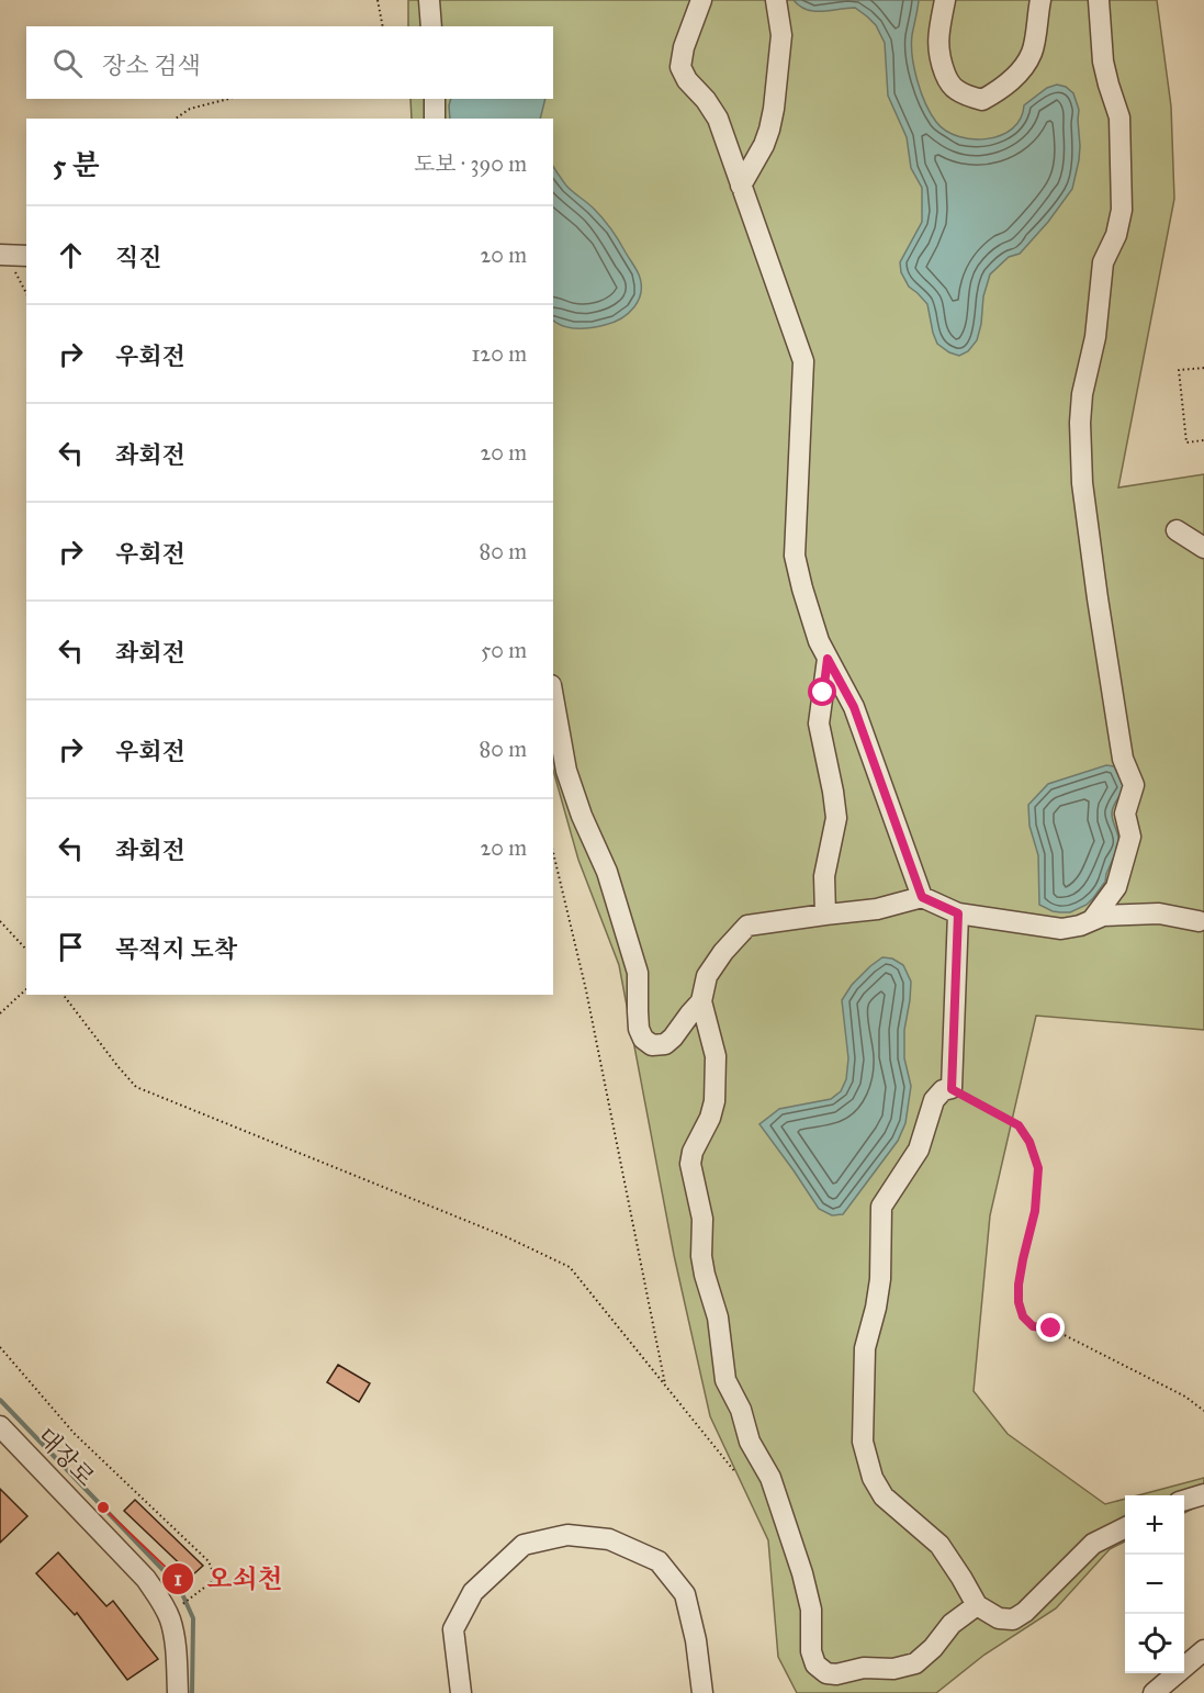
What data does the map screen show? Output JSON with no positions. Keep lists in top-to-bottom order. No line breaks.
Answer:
{"streets":{"street":["대장로"]},"places":["오쇠천"],"page":{"search":"장소 검색","heading":["5 분","도보 · 390 m"],"list":[["직진","20 m"],["우회전","120 m"],["좌회전","20 m"],["우회전","80 m"],["좌회전","50 m"],["우회전","80 m"],["좌회전","20 m"],"목적지 도착"],"map_buttons":["+","−"]}}
